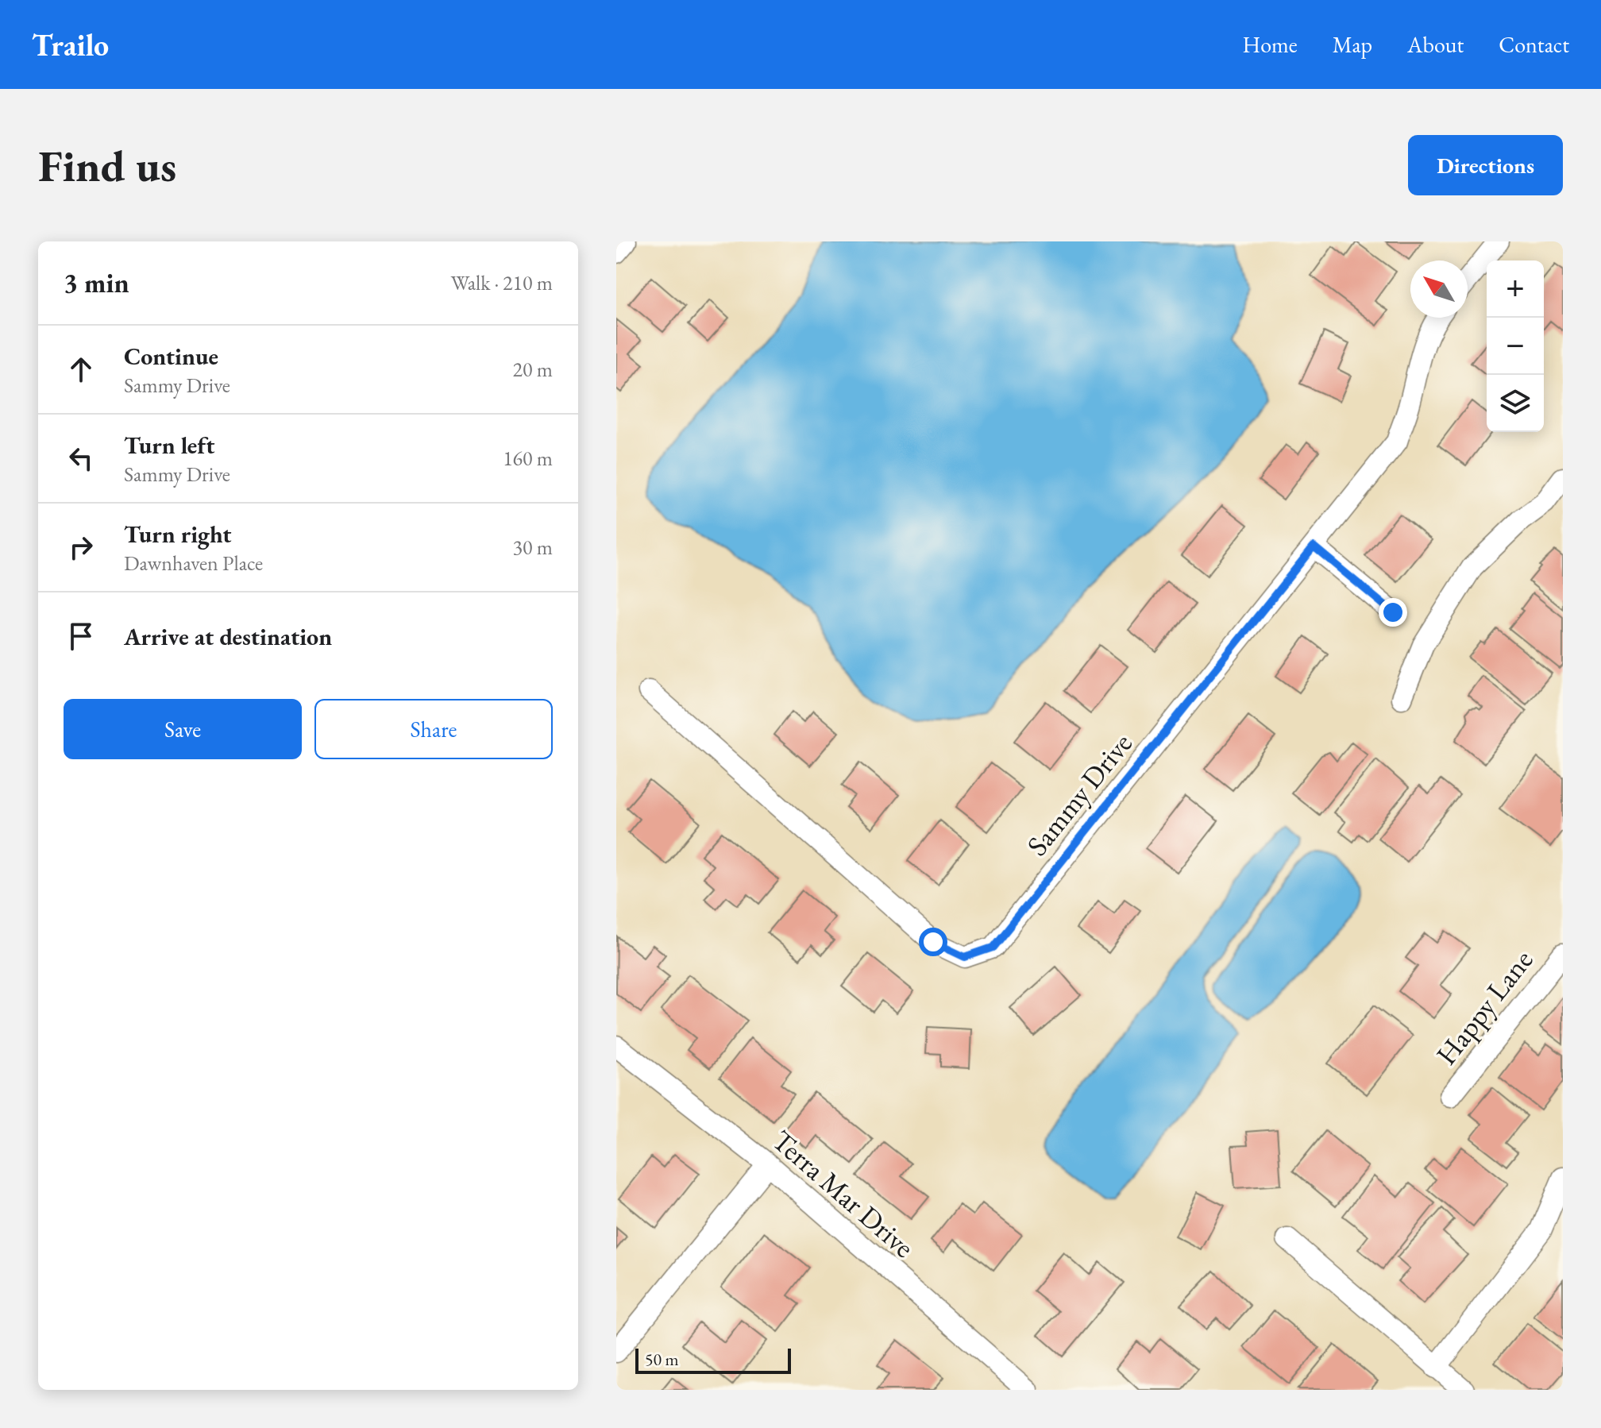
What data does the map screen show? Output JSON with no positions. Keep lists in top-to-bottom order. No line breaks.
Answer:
{"streets":{"street":["Sammy Drive","Happy Lane","Terra Mar Drive"]},"scale_bar":"50 m","north":"top left","page":{"header":"Trailo","nav":["Home","Map","About","Contact"],"buttons":["Directions",["Save","Share"]],"title":"Find us","heading":["3 min","Walk · 210 m"],"map_buttons":["+","−"],"list":[["Continue","Sammy Drive","20 m"],["Turn left","Sammy Drive","160 m"],["Turn right","Dawnhaven Place","30 m"],"Arrive at destination"],"scale":"50 m"}}
